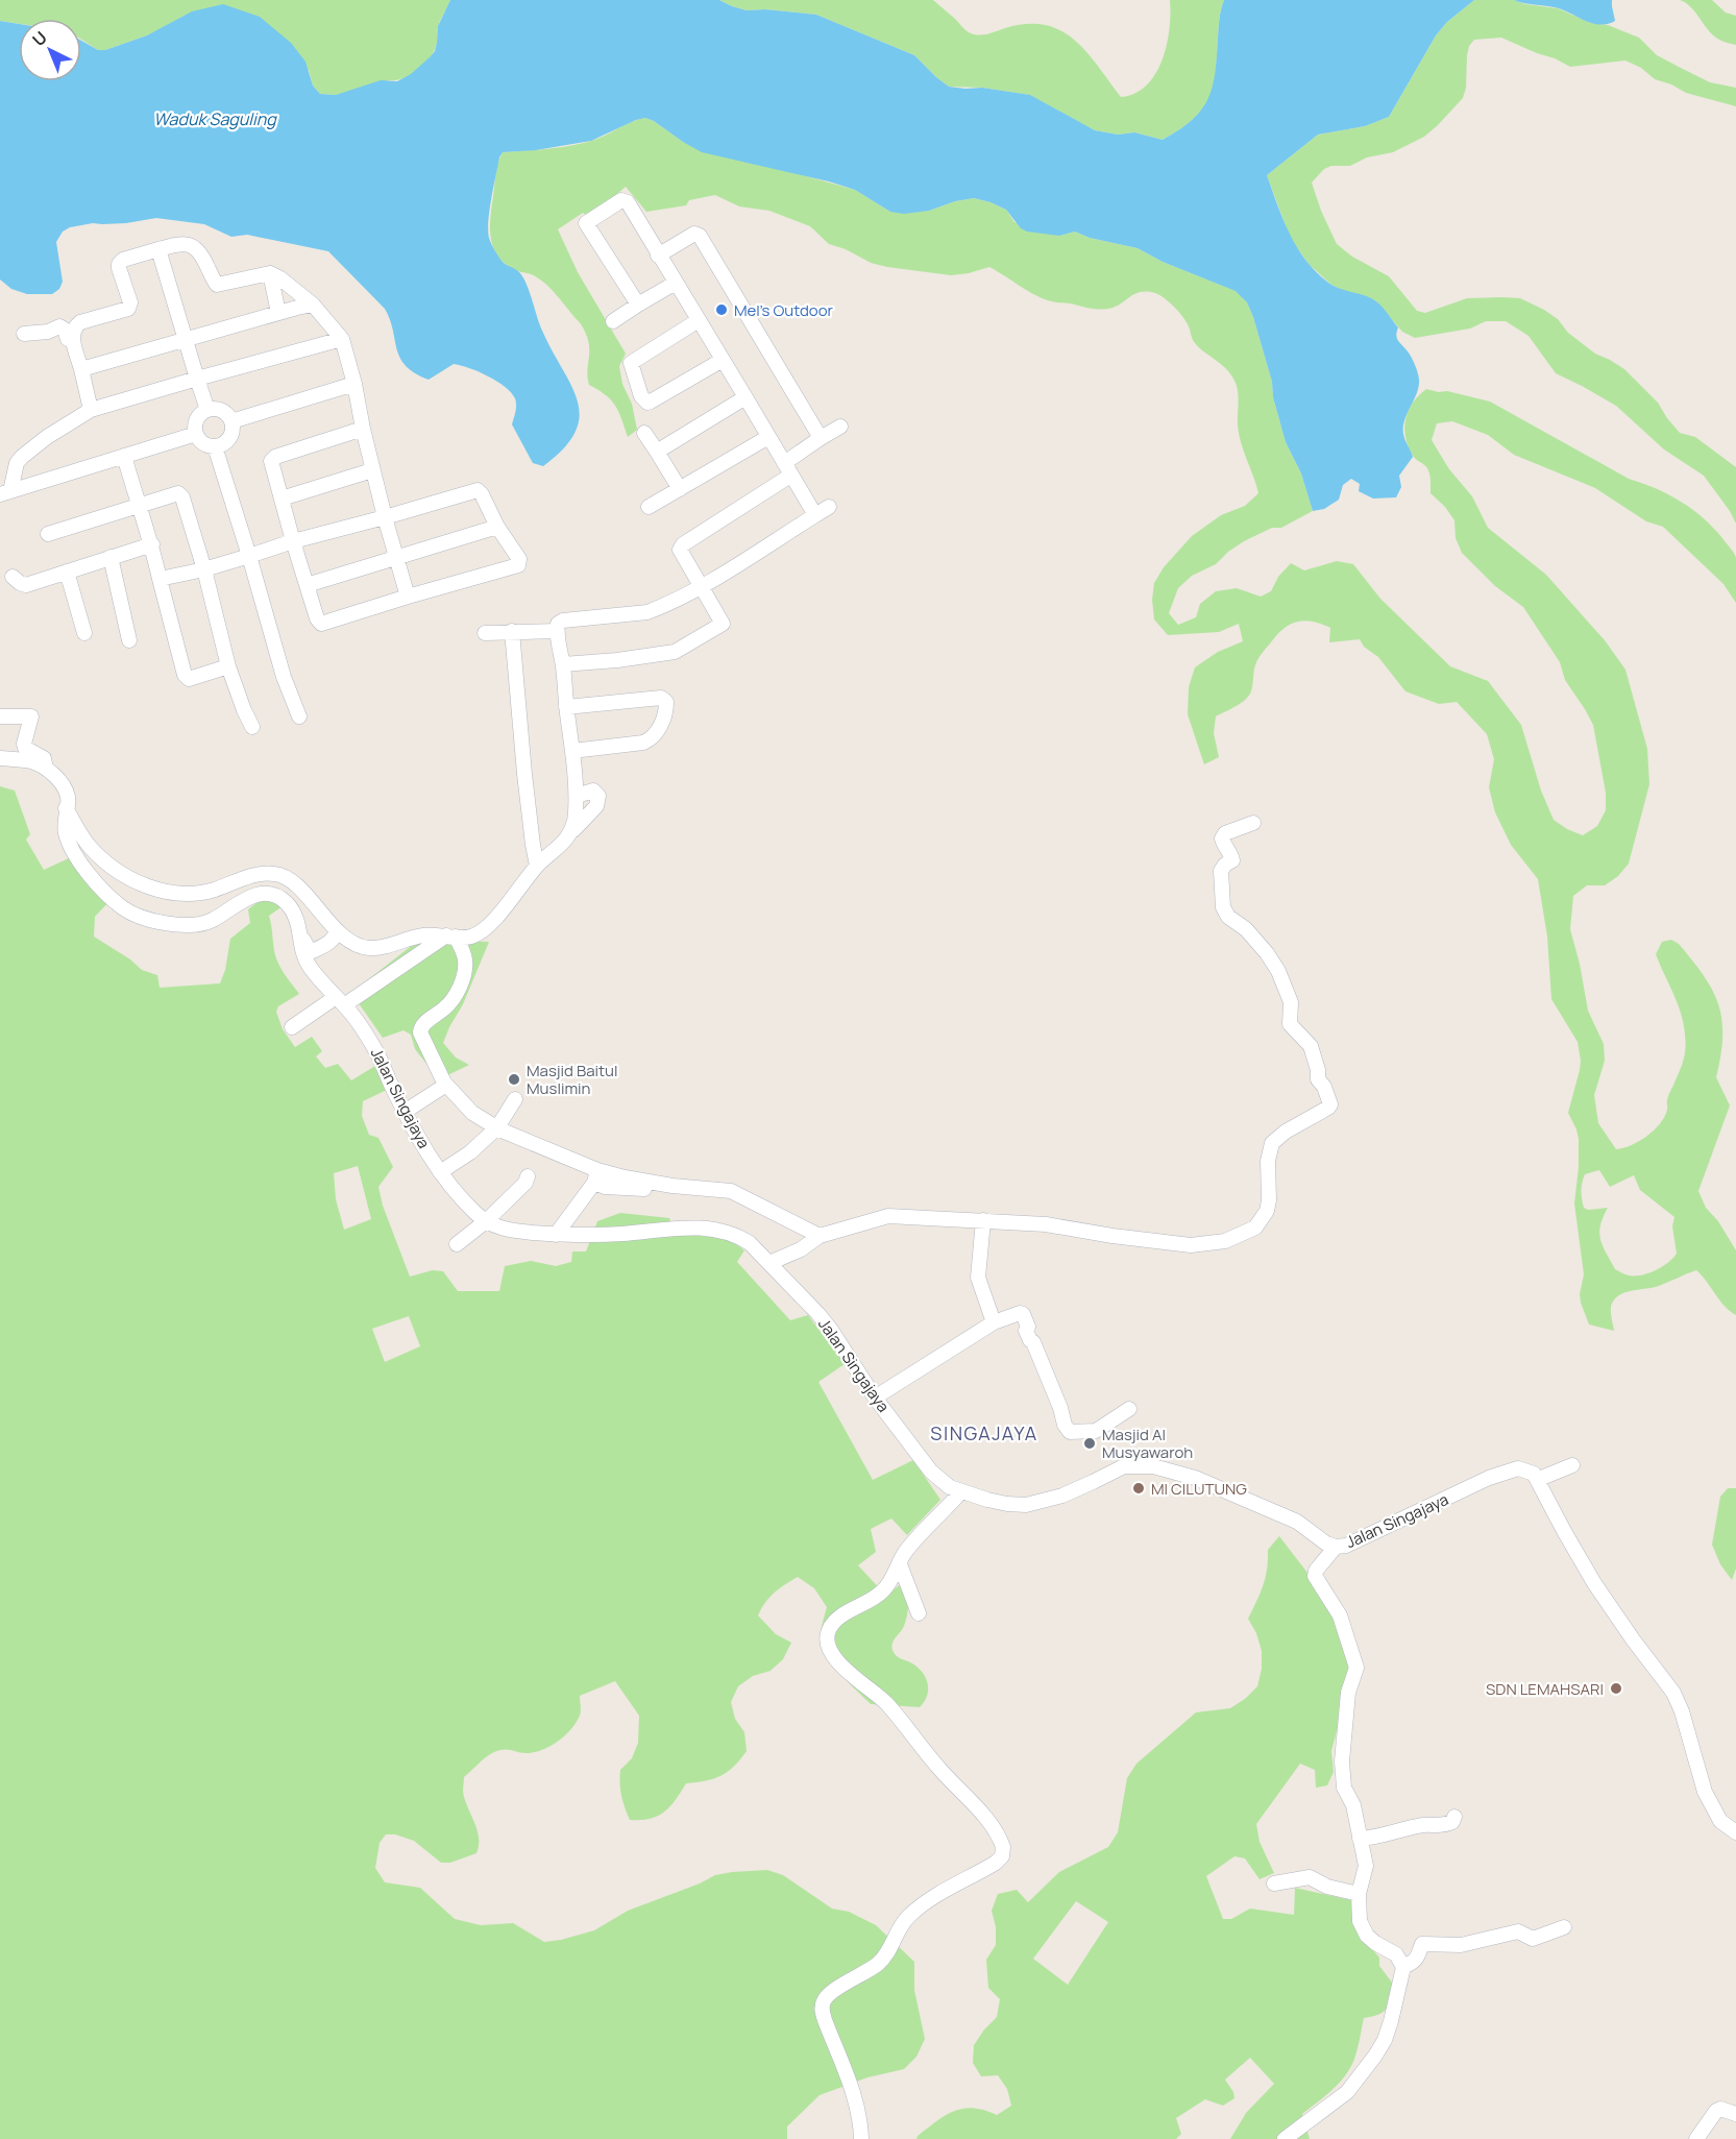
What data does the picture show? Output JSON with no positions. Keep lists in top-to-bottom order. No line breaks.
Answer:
{"streets":{"street":["Jalan Singajaya"]},"districts":["SINGAJAYA"],"water":["Waduk Saguling"],"places":["Mel's Outdoor","Masjid Baitul Muslimin","Masjid Al Musyawaroh","MI CILUTUNG","SDN LEMAHSARI"],"north":"top left"}
